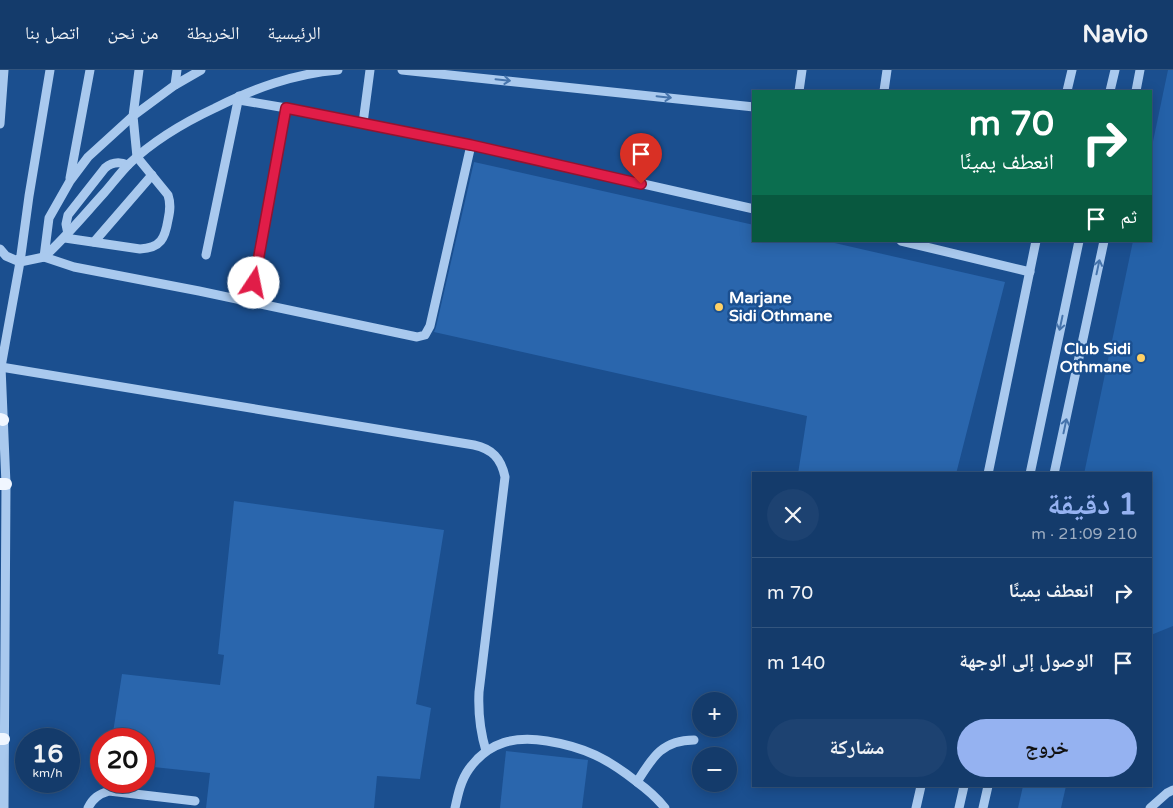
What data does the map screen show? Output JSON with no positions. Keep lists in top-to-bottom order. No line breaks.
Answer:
{"places":["Marjane Sidi Othmane","Club Sidi Othmane"],"page":{"header":"Navio","nav":["الرئيسية","الخريطة","من نحن","اتصل بنا"],"turn":["70 m","انعطف يمينًا"],"then":"ثم","heading":["1 دقيقة","210 m · 21:09"],"list":[{"name":"انعطف يمينًا","value":"70 m"},{"name":"الوصول إلى الوجهة","value":"140 m"}],"map_buttons":["+","−"],"buttons":["خروج","مشاركة"],"speed":"16 km/h","limit":"20"}}
